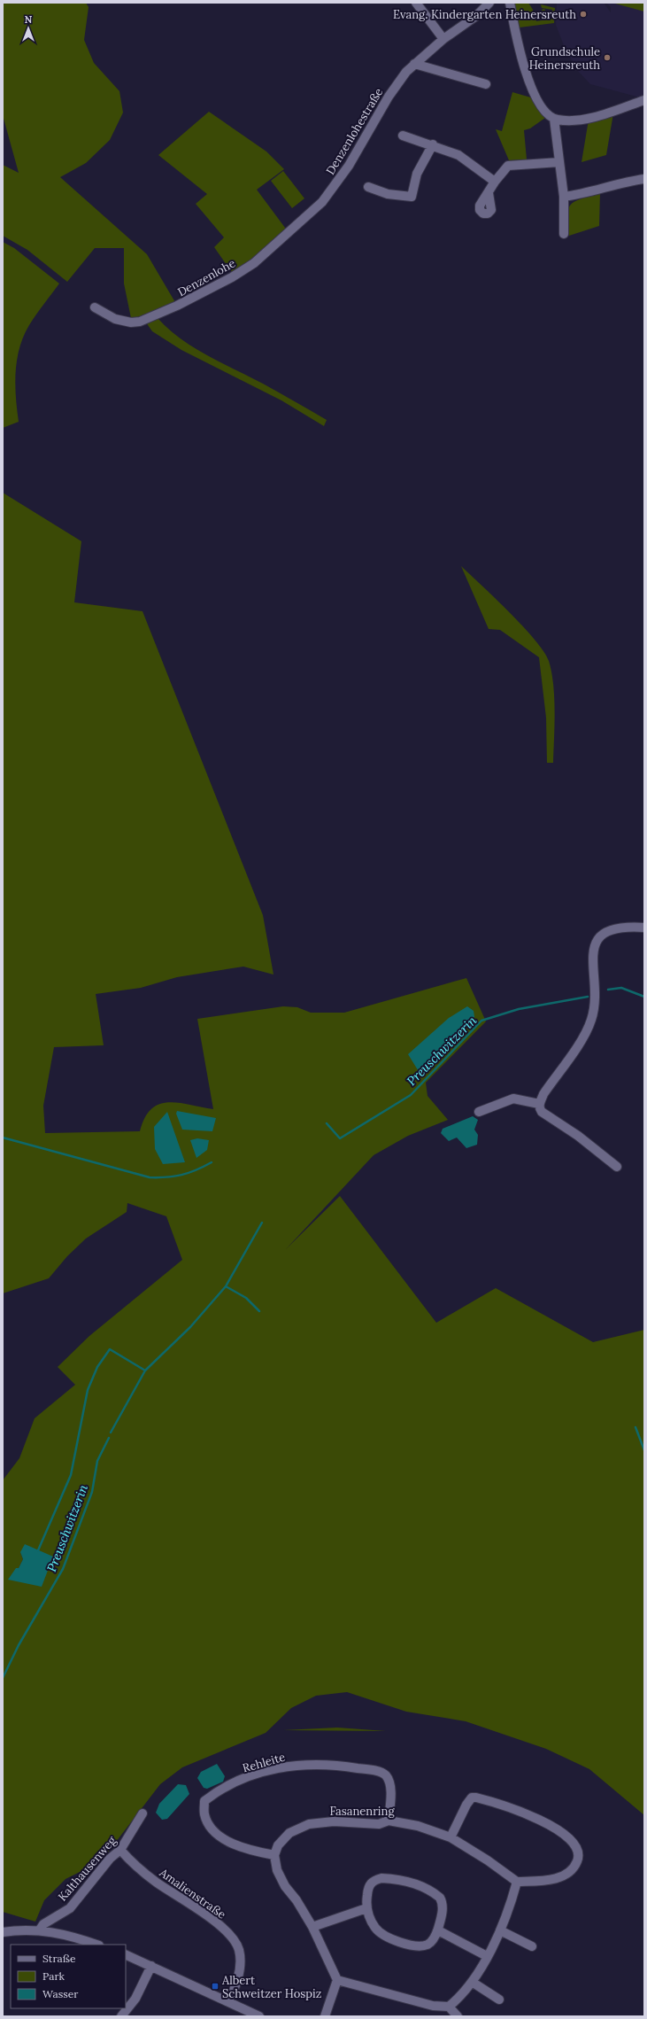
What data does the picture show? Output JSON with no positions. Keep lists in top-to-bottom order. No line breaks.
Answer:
{"streets":{"street":["Denzenlohestraße","Denzenlohe","Rehleite","Fasanenring","Kalthausenweg","Amalienstraße"]},"crossings":[["Denzenlohestraße","Denzenlohe"],["Rehleite","Fasanenring"],["Kalthausenweg","Amalienstraße"]],"water":["Preuschwitzerin"],"places":{"other":["Evang. Kindergarten Heinersreuth","Grundschule Heinersreuth"],"transit":["Albert Schweitzer Hospiz"]},"legend":["Straße","Park","Wasser"],"north":"top"}
